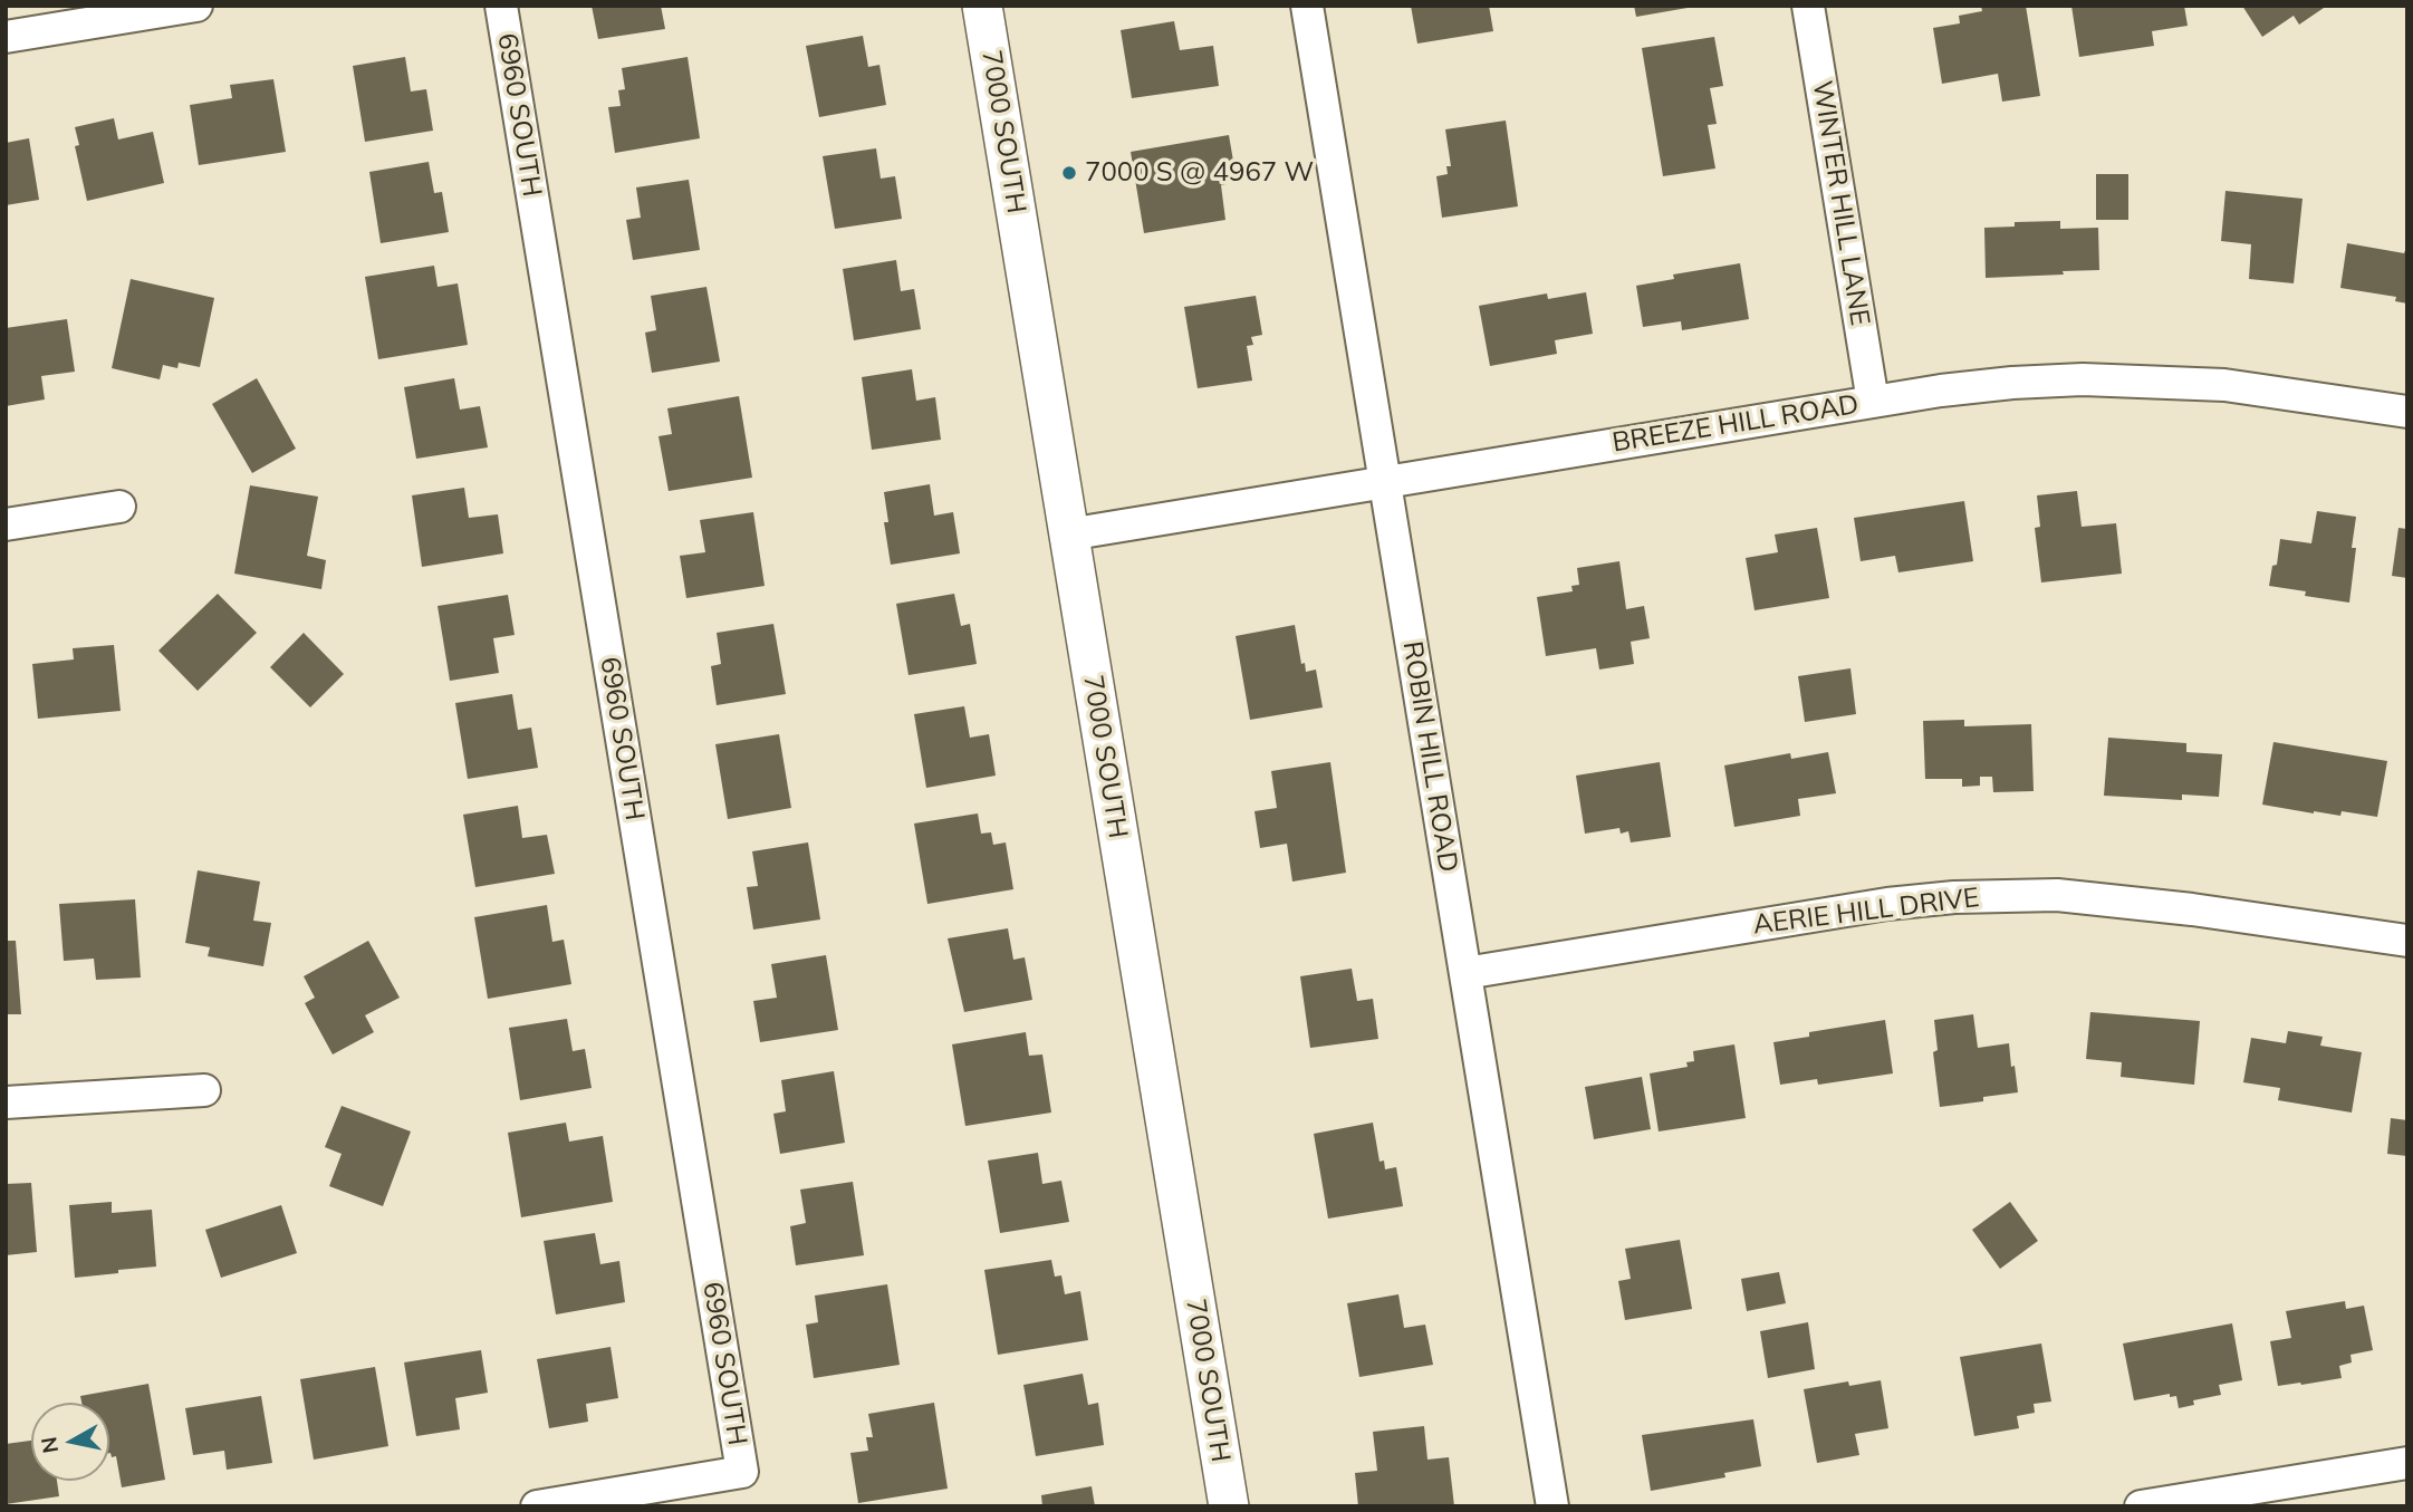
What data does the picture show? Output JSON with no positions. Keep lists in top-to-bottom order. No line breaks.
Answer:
{"streets":{"street":["6960 SOUTH","7000 SOUTH","WINTER HILL LANE","BREEZE HILL ROAD","ROBIN HILL ROAD","AERIE HILL DRIVE"]},"crossings":[["7000 SOUTH","BREEZE HILL ROAD"],["WINTER HILL LANE","BREEZE HILL ROAD"],["BREEZE HILL ROAD","ROBIN HILL ROAD"],["ROBIN HILL ROAD","AERIE HILL DRIVE"]],"places":["7000 S @ 4967 W"],"north":"left"}
